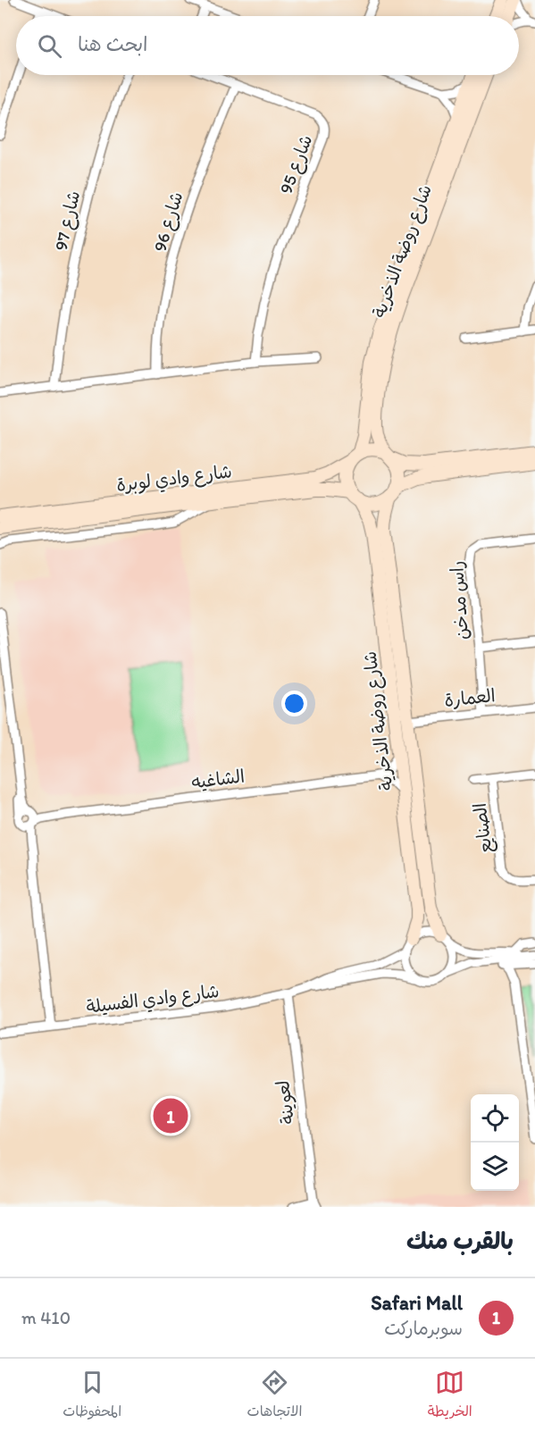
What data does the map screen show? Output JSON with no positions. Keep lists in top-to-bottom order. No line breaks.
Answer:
{"streets":{"street":["شارع 95","شارع 97","شارع 96","شارع روضة الذخرية","شارع وادي لوبرة","راس مدخن","العمارة","الشاغيه","الصنايع","شارع وادي الفسيلة","لعوينة"]},"crossings":[["شارع 95","شارع 96"],["شارع روضة الذخرية","شارع وادي لوبرة"],["شارع روضة الذخرية","العمارة"],["شارع روضة الذخرية","شارع وادي الفسيلة"],["راس مدخن","العمارة"],["شارع وادي الفسيلة","لعوينة"]],"page":{"search":"ابحث هنا","pins":"1","heading":"بالقرب منك","list":[{"mark":"1","name":"Safari Mall","note":"سوبرماركت","value":"410 m"}],"nav":["الخريطة","الاتجاهات","المحفوظات"]}}
